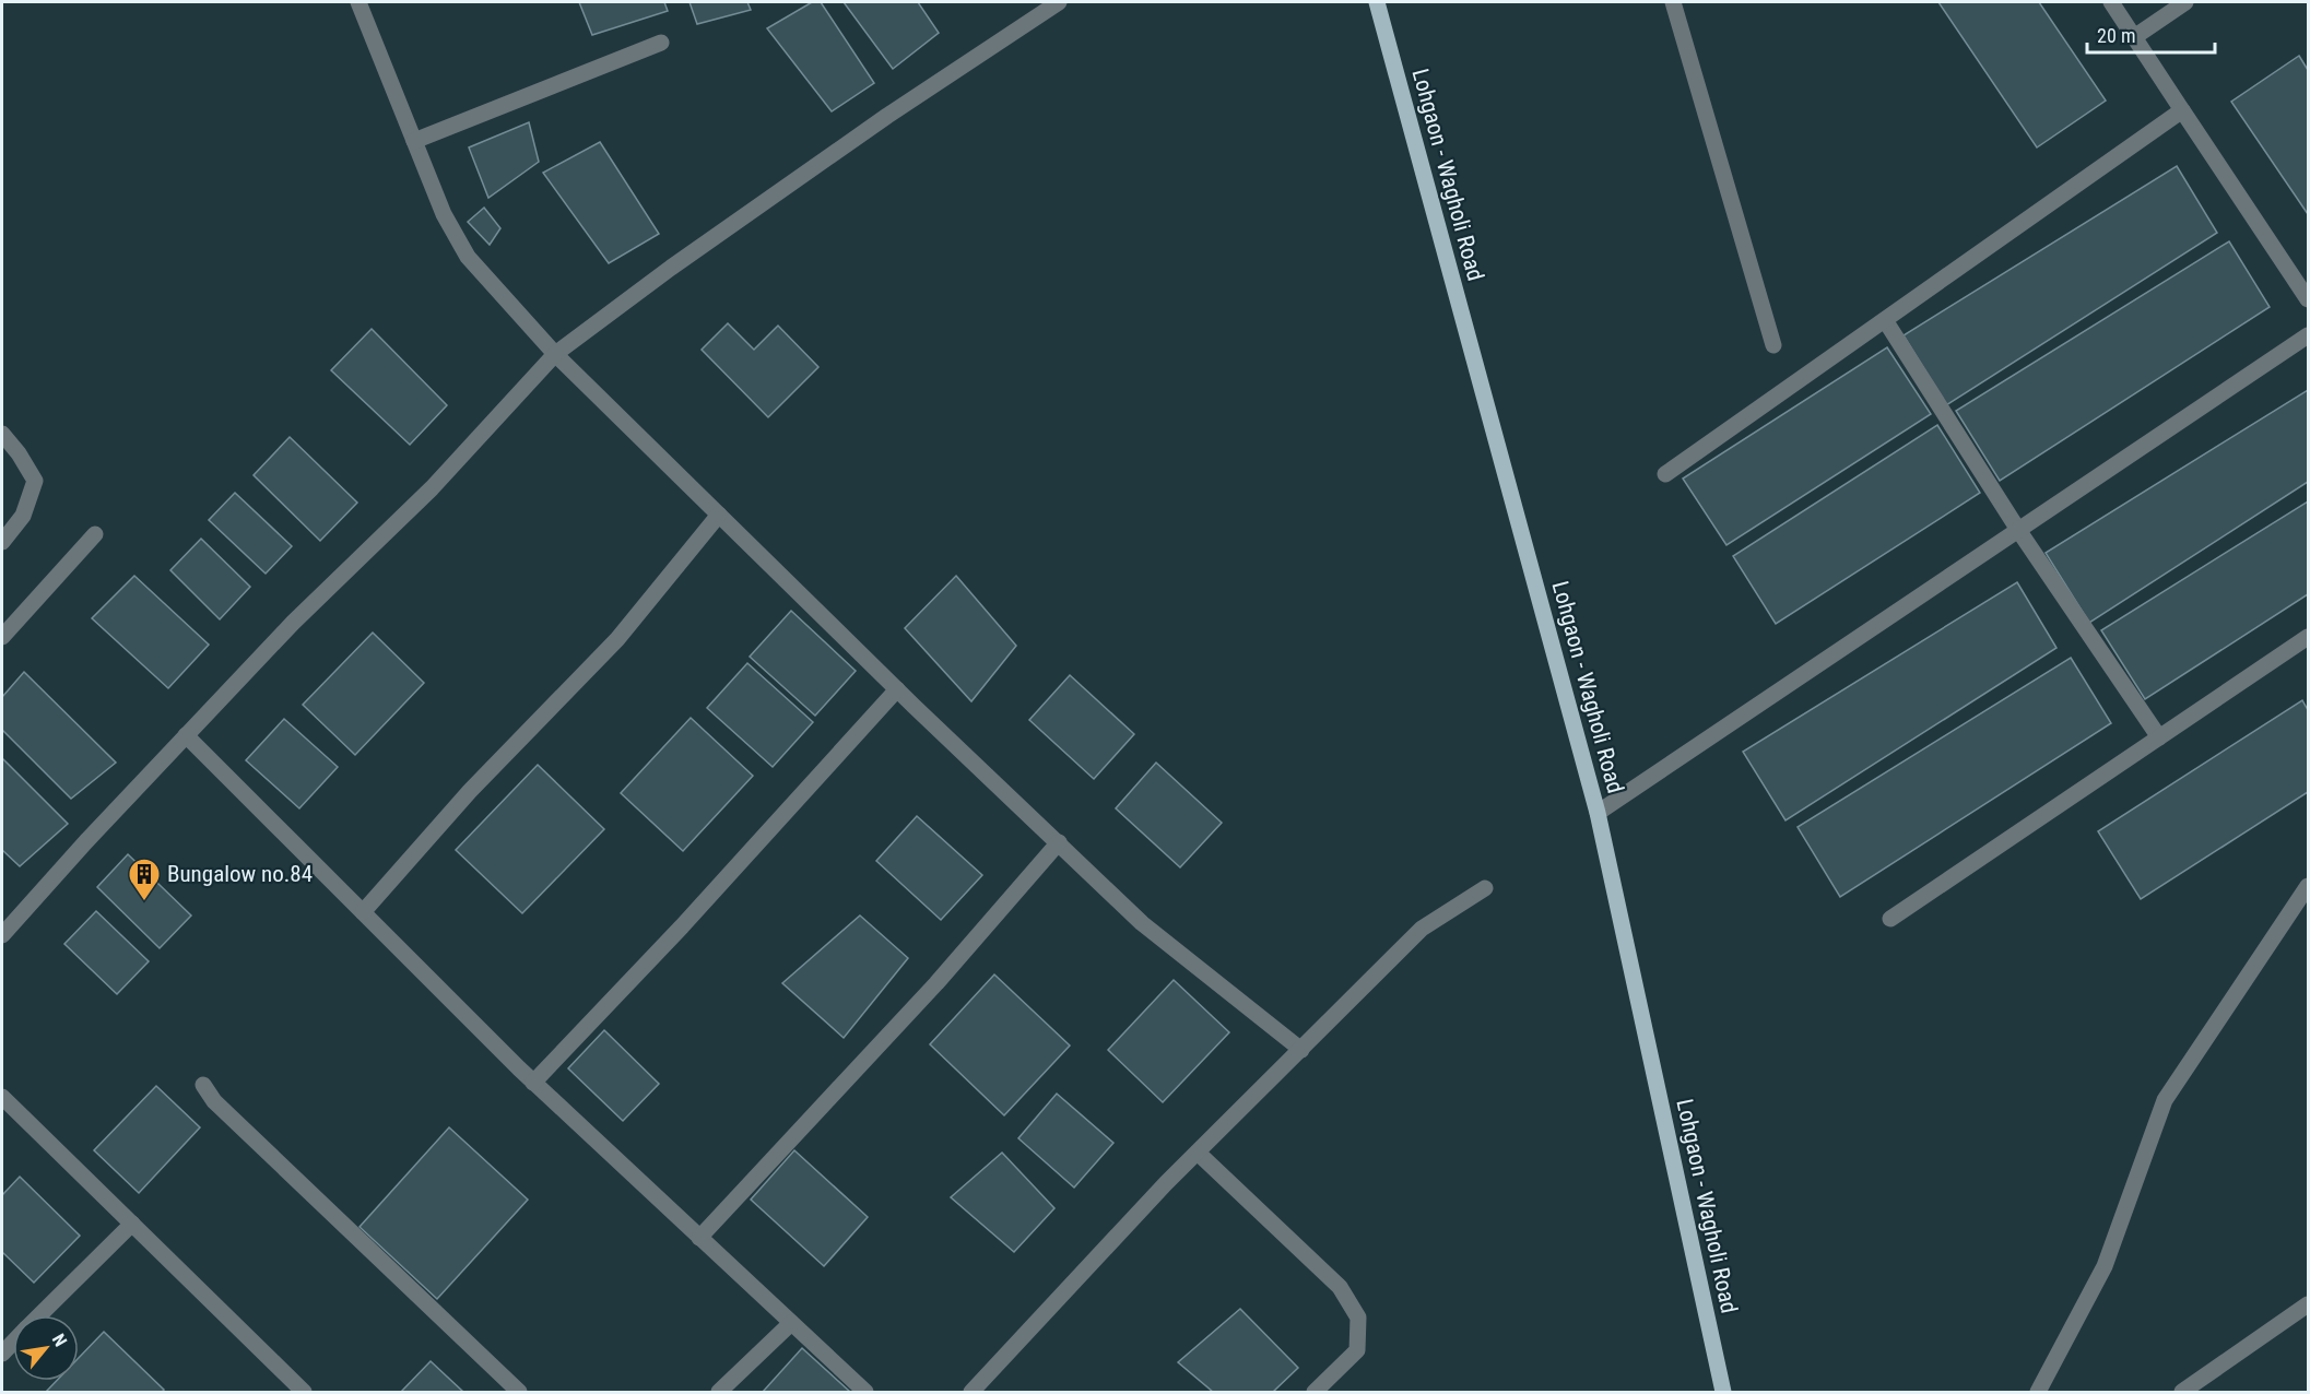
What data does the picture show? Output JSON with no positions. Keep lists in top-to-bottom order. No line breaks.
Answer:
{"streets":{"main road":["Lohgaon - Wagholi Road"]},"places":{"building":["Bungalow no.84"]},"scale_bar":"20 m","north":"top right"}
